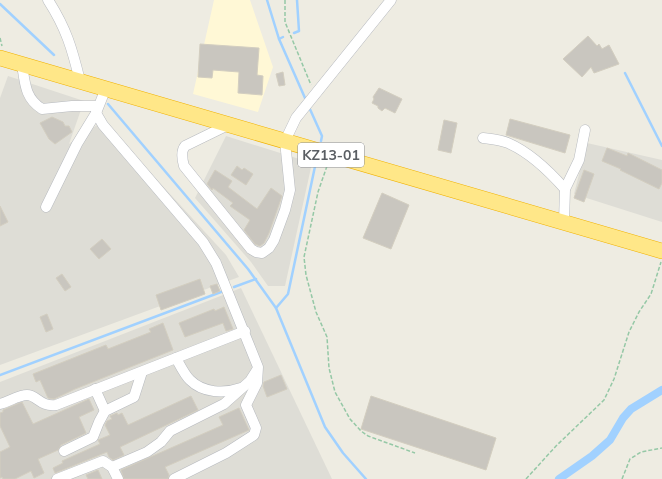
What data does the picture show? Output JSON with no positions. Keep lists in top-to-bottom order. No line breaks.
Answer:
{"streets":{"highway":["KZ13-01"]}}
